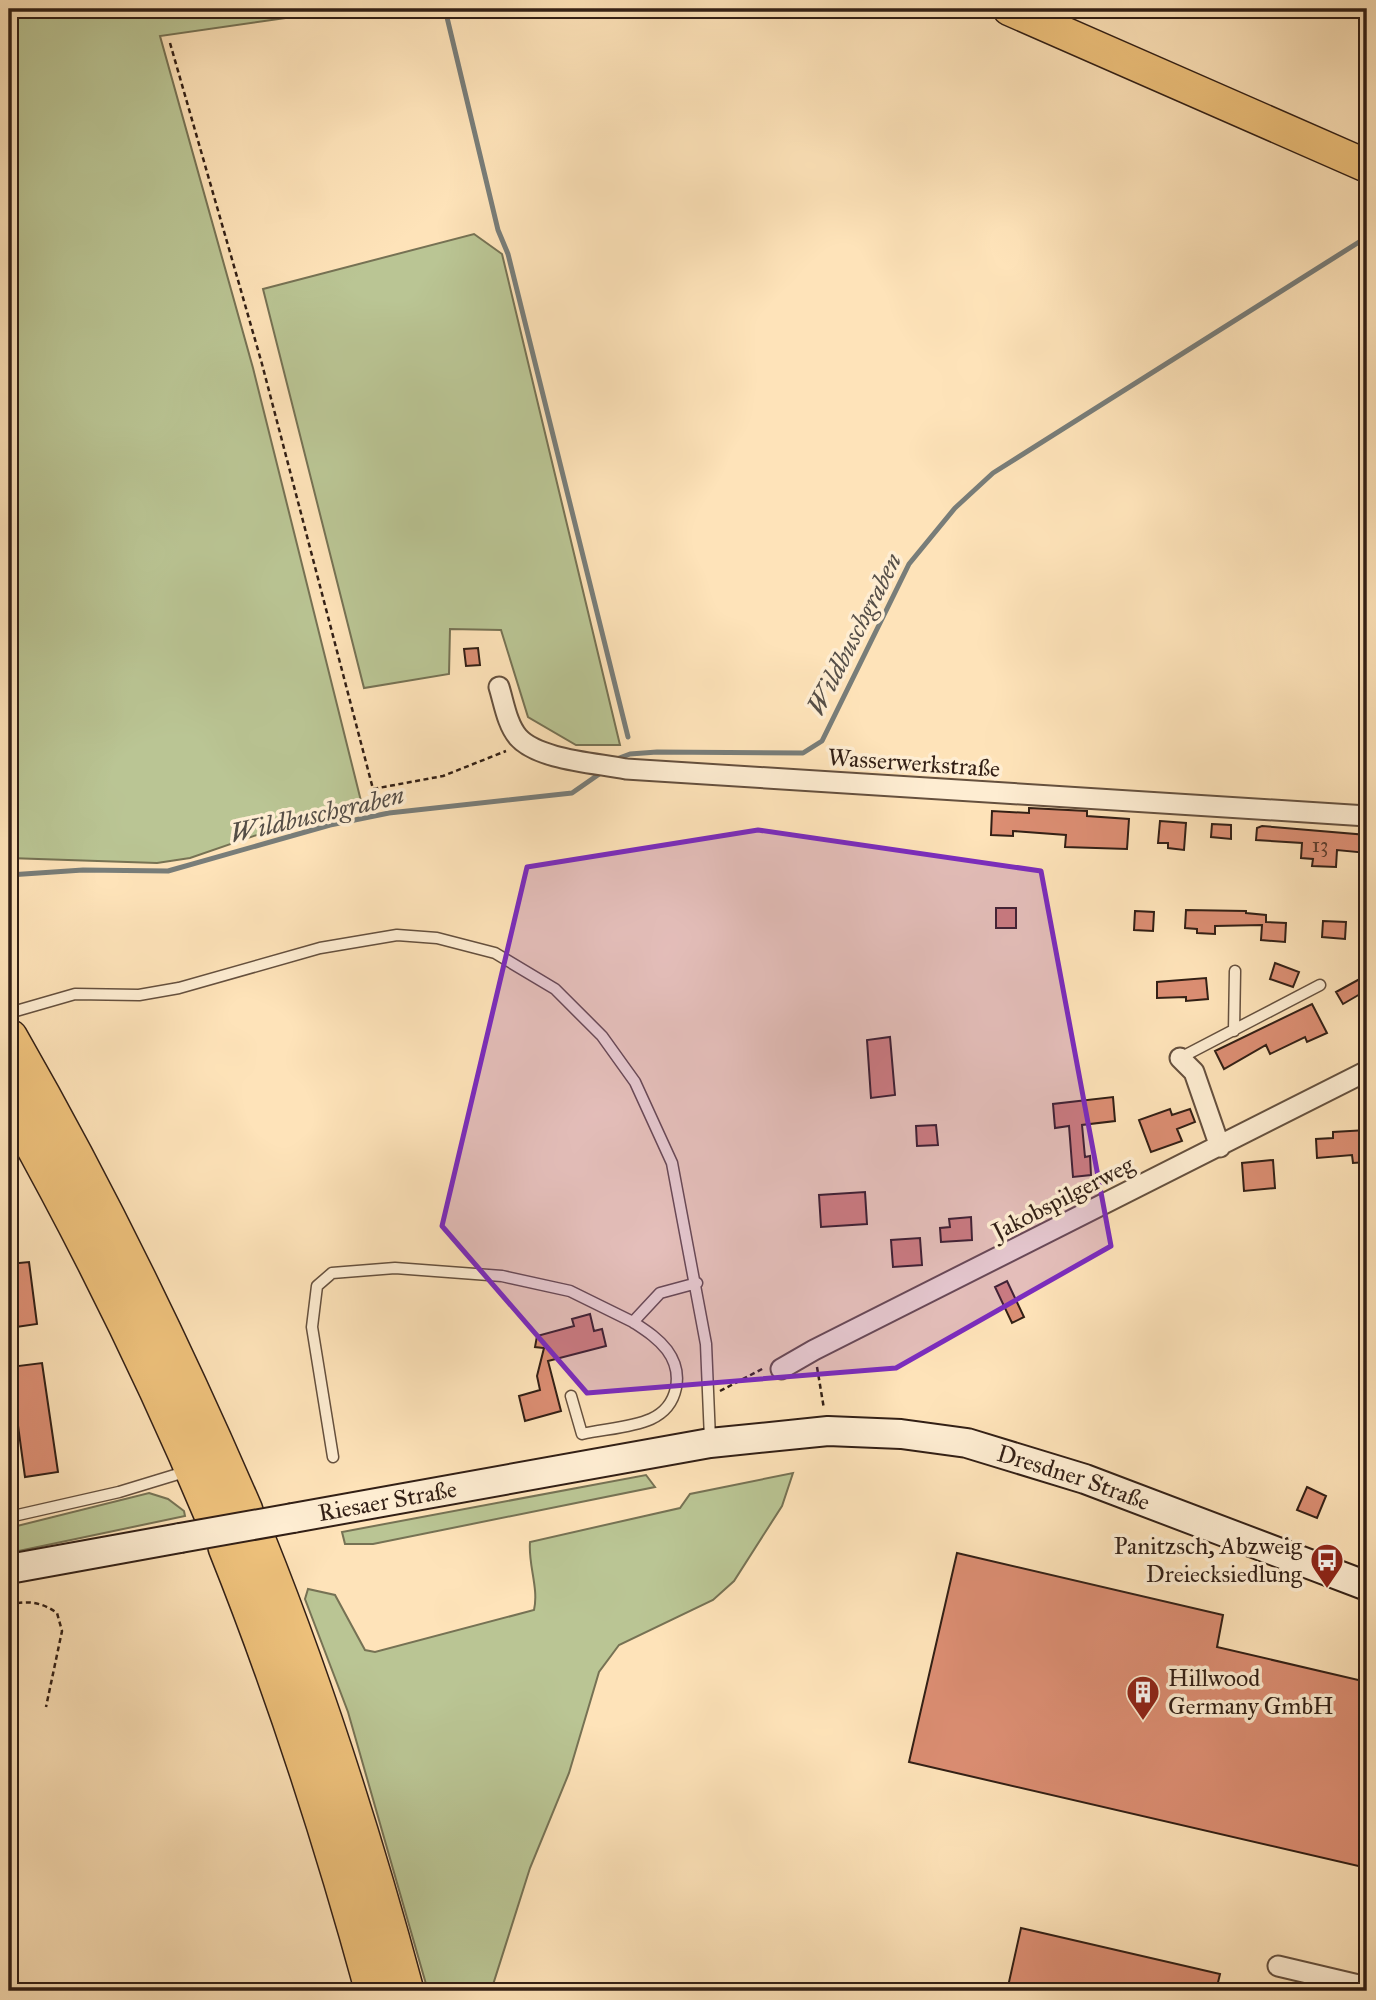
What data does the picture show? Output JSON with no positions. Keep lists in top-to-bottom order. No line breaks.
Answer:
{"streets":{"main road":["Dresdner Straße","Riesaer Straße"],"street":["Wasserwerkstraße","Jakobspilgerweg"]},"crossings":[["Dresdner Straße","Riesaer Straße"]],"water":["Wildbuschgraben"],"places":{"bus stop":["Panitzsch, Abzweig Dreiecksiedlung"],"building":["Hillwood Germany GmbH"]},"house_numbers":["13"]}
